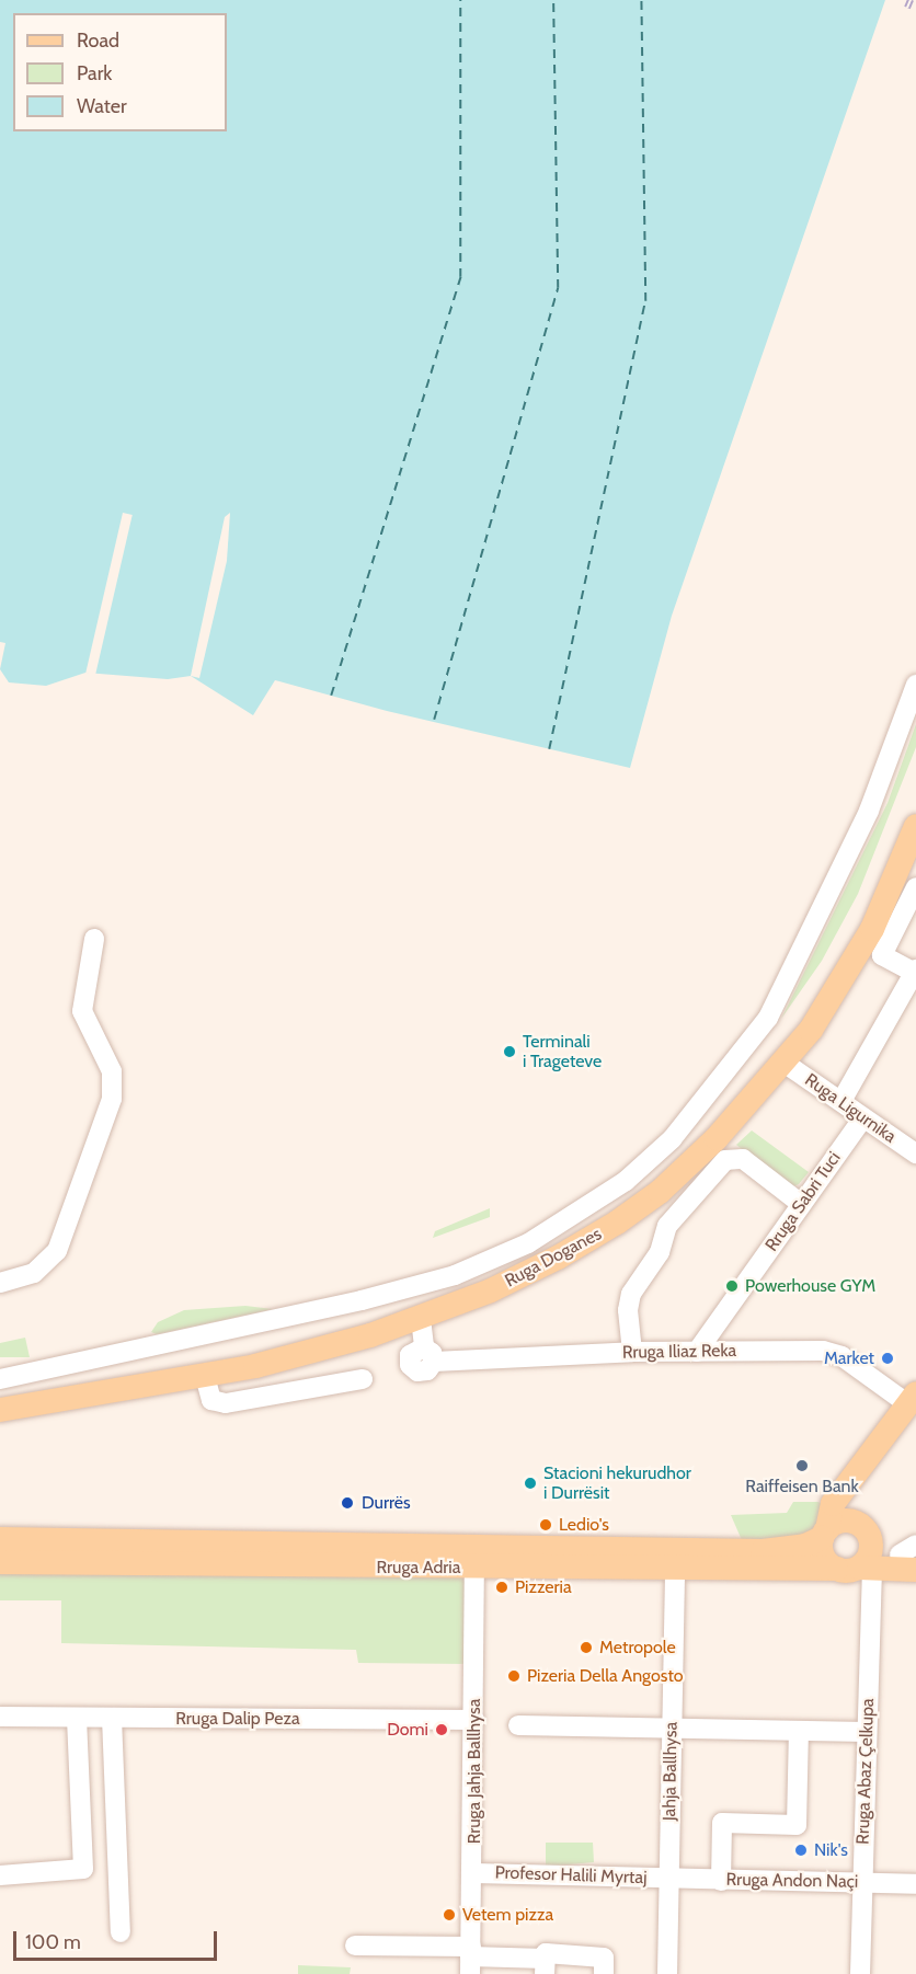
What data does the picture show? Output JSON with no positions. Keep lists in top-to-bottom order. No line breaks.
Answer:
{"streets":{"main road":["Ruga Doganes","Rruga Adria"],"street":["Ruga Ligurnika","Rruga Sabri Tuci","Rruga Iliaz Reka","Rruga Dalip Peza","Rruga Jahja Ballhysa","Jahja Ballhysa","Rruga Abaz Çelkupa","Profesor Halili Myrtaj","Rruga Andon Naçi"]},"crossings":[["Ruga Ligurnika","Rruga Sabri Tuci"],["Ruga Ligurnika","Ruga Doganes"],["Rruga Sabri Tuci","Rruga Iliaz Reka"],["Ruga Doganes","Rruga Iliaz Reka"],["Rruga Adria","Rruga Jahja Ballhysa"],["Rruga Adria","Jahja Ballhysa"],["Rruga Adria","Rruga Abaz Çelkupa"],["Rruga Dalip Peza","Rruga Jahja Ballhysa"],["Rruga Jahja Ballhysa","Profesor Halili Myrtaj"],["Jahja Ballhysa","Profesor Halili Myrtaj"],["Jahja Ballhysa","Rruga Andon Naçi"],["Rruga Abaz Çelkupa","Rruga Andon Naçi"],["Profesor Halili Myrtaj","Rruga Andon Naçi"]],"places":["Terminali i Trageteve","Powerhouse GYM","Market","Raiffeisen Bank","Stacioni hekurudhor i Durrësit","Durrës","Ledio's","Pizzeria","Metropole","Pizeria Della Angosto","Domi","Nik's","Vetem pizza"],"legend":["Road","Park","Water"],"scale_bar":"100 m"}
